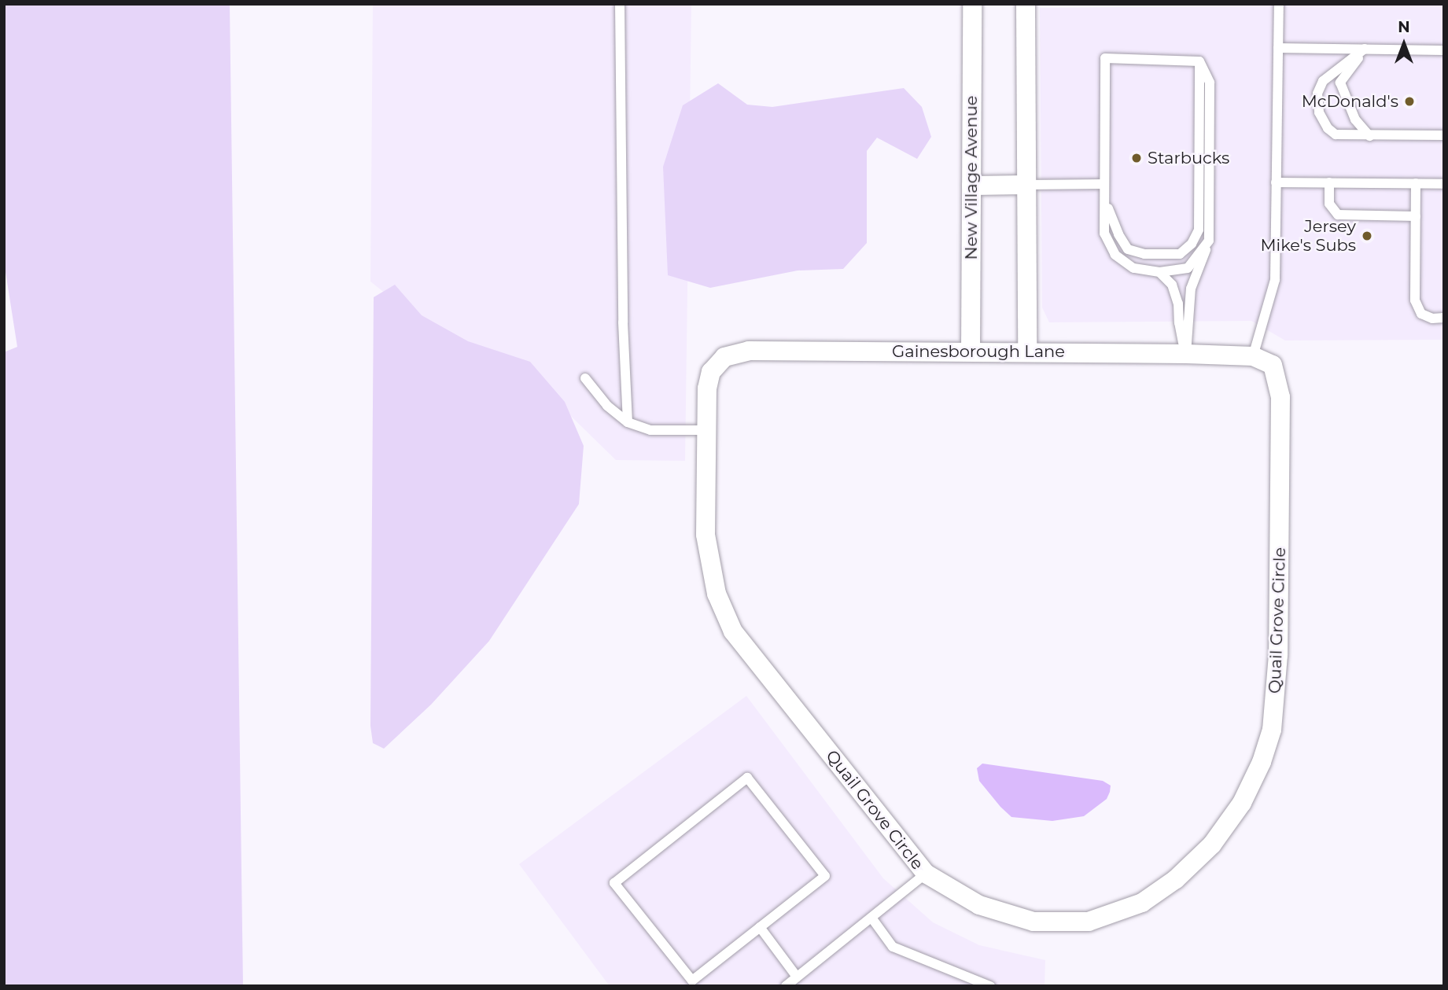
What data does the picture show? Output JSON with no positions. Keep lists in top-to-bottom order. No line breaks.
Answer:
{"streets":{"street":["New Village Avenue","Gainesborough Lane","Quail Grove Circle"]},"crossings":[["New Village Avenue","Gainesborough Lane"],["Gainesborough Lane","Quail Grove Circle"]],"places":["McDonald's","Starbucks","Jersey Mike's Subs"],"north":"top"}
